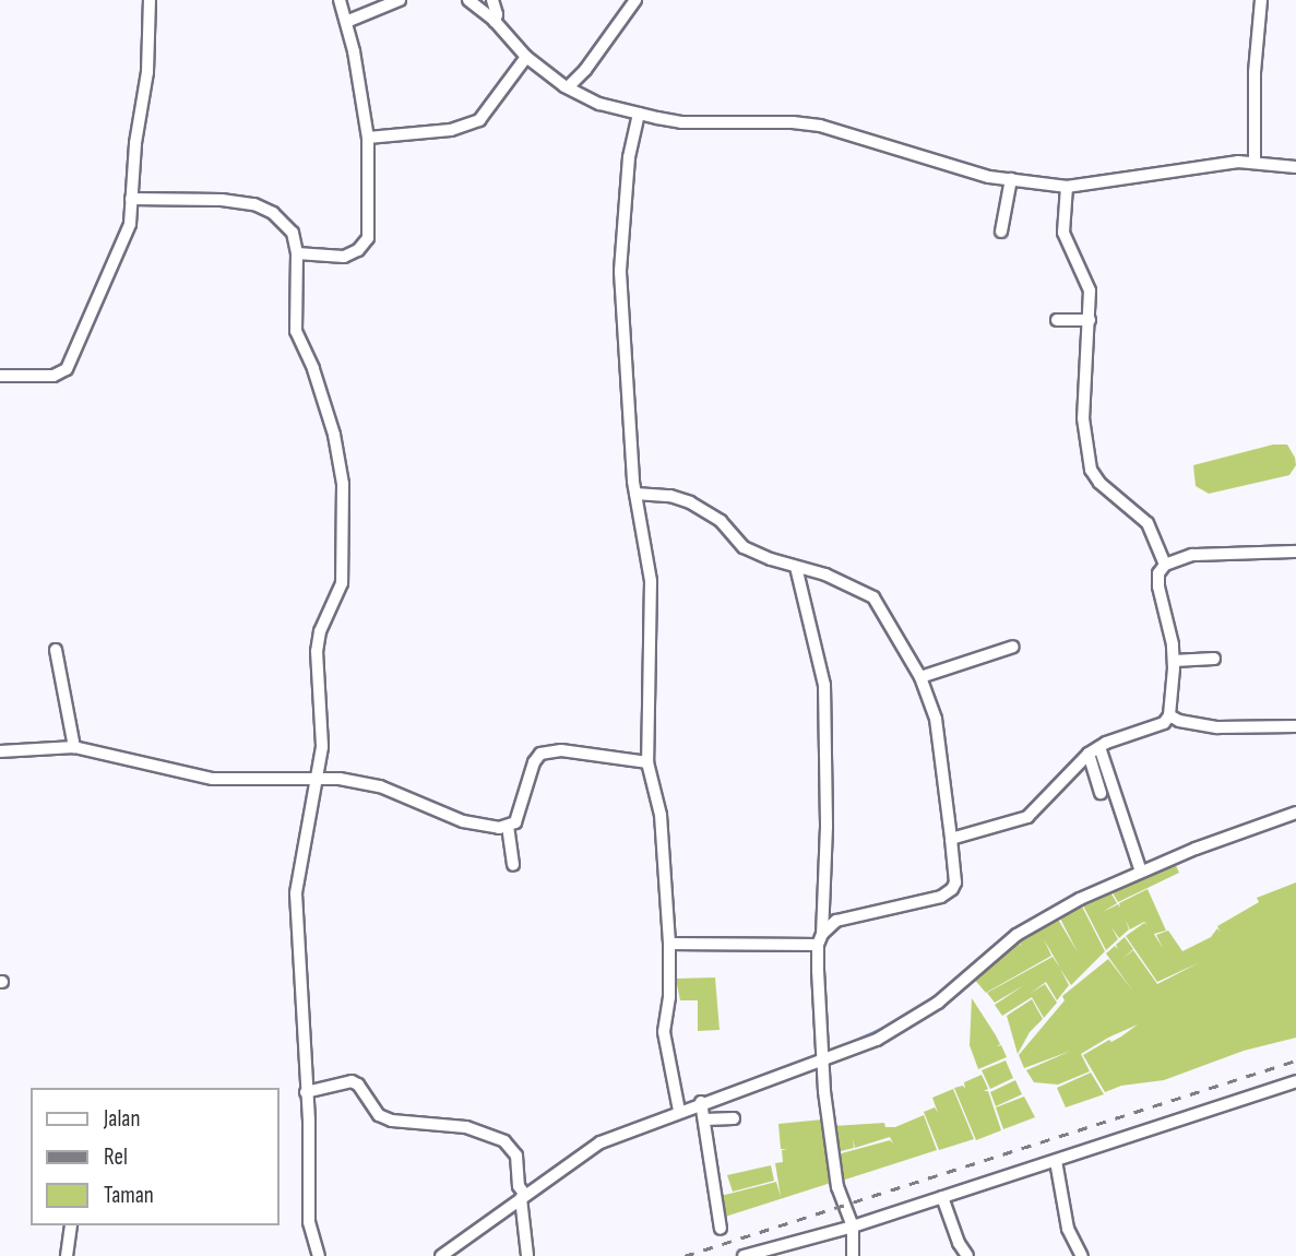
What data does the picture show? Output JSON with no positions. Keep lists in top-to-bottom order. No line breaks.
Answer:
{"legend":["Jalan","Rel","Taman"]}
